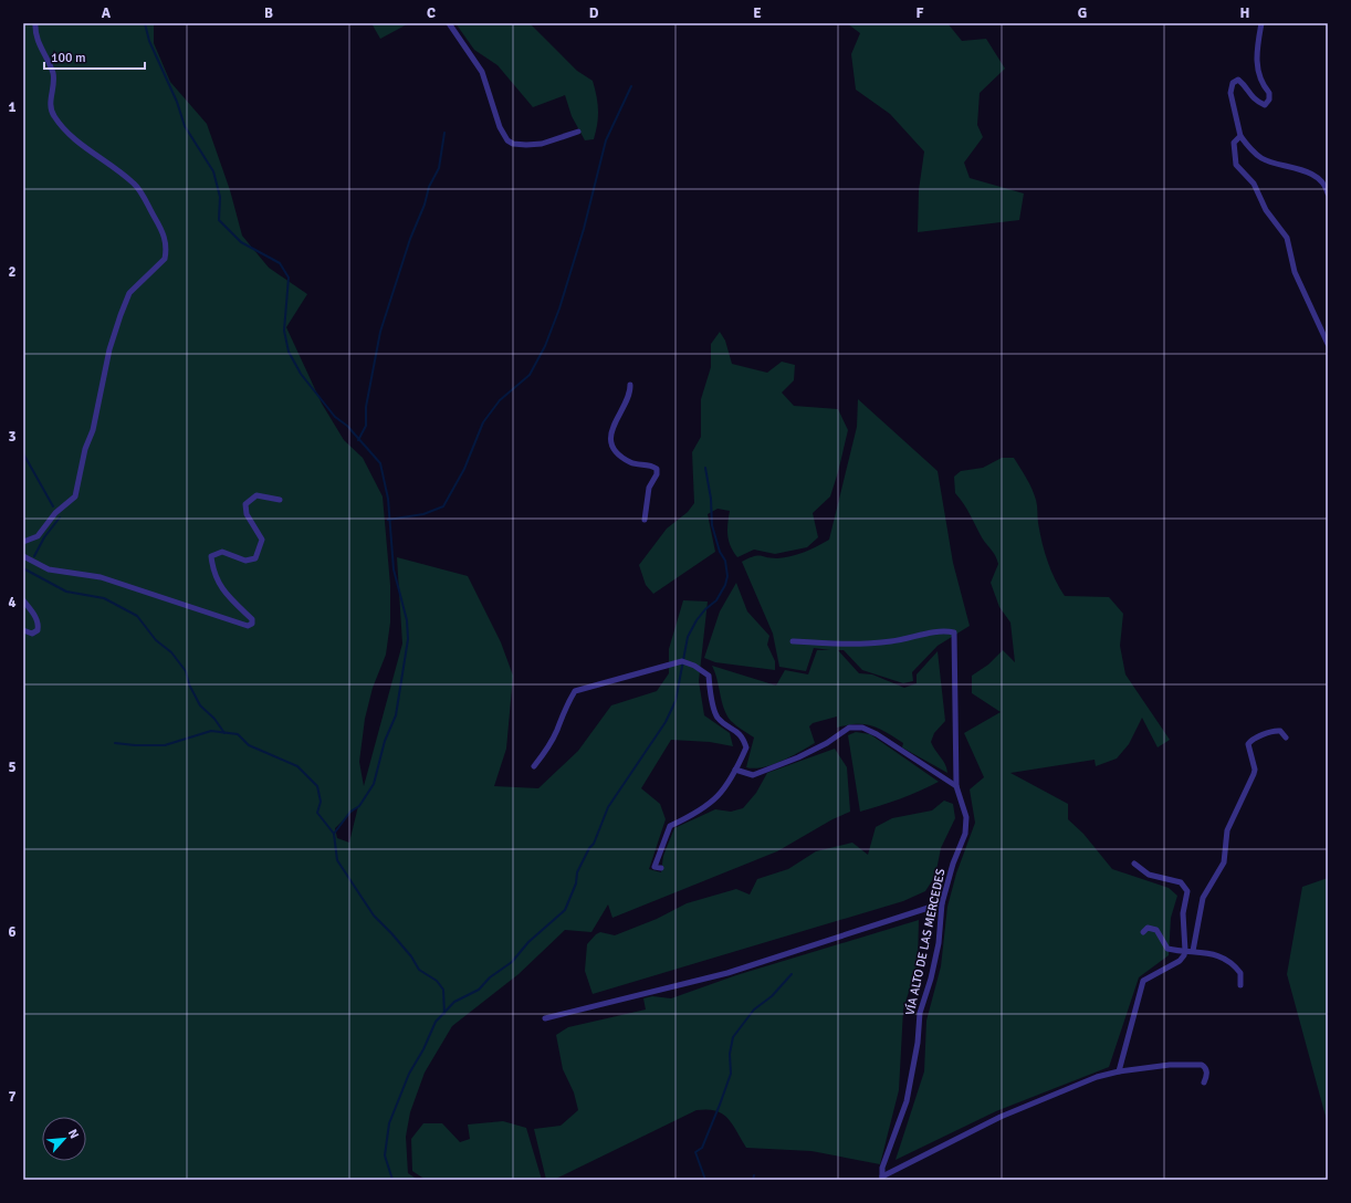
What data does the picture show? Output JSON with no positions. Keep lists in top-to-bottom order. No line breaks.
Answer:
{"streets":{"street":["VÍA ALTO DE LAS MERCEDES"]},"scale_bar":"100 m","north":"top right","grid":{"columns":["A","B","C","D","E","F","G","H"],"rows":["1","2","3","4","5","6","7"]}}
